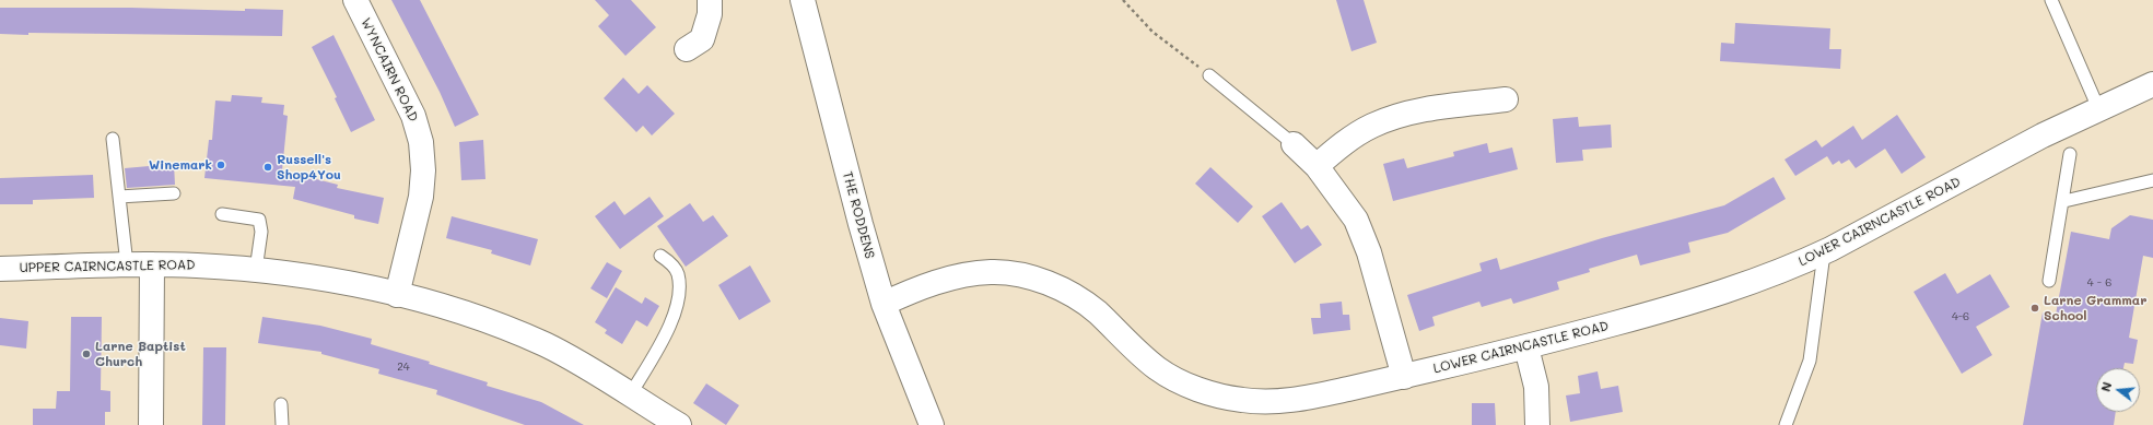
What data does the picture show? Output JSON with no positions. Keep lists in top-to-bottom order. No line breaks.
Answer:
{"streets":{"street":["WYNCAIRN ROAD","THE RODDENS","LOWER CAIRNCASTLE ROAD","UPPER CAIRNCASTLE ROAD"]},"crossings":[["WYNCAIRN ROAD","UPPER CAIRNCASTLE ROAD"],["THE RODDENS","LOWER CAIRNCASTLE ROAD"]],"places":["Winemark","Russell's Shop4You","Larne Grammar School","Larne Baptist Church"],"house_numbers":["4 - 6","4-6","24"],"north":"left"}
